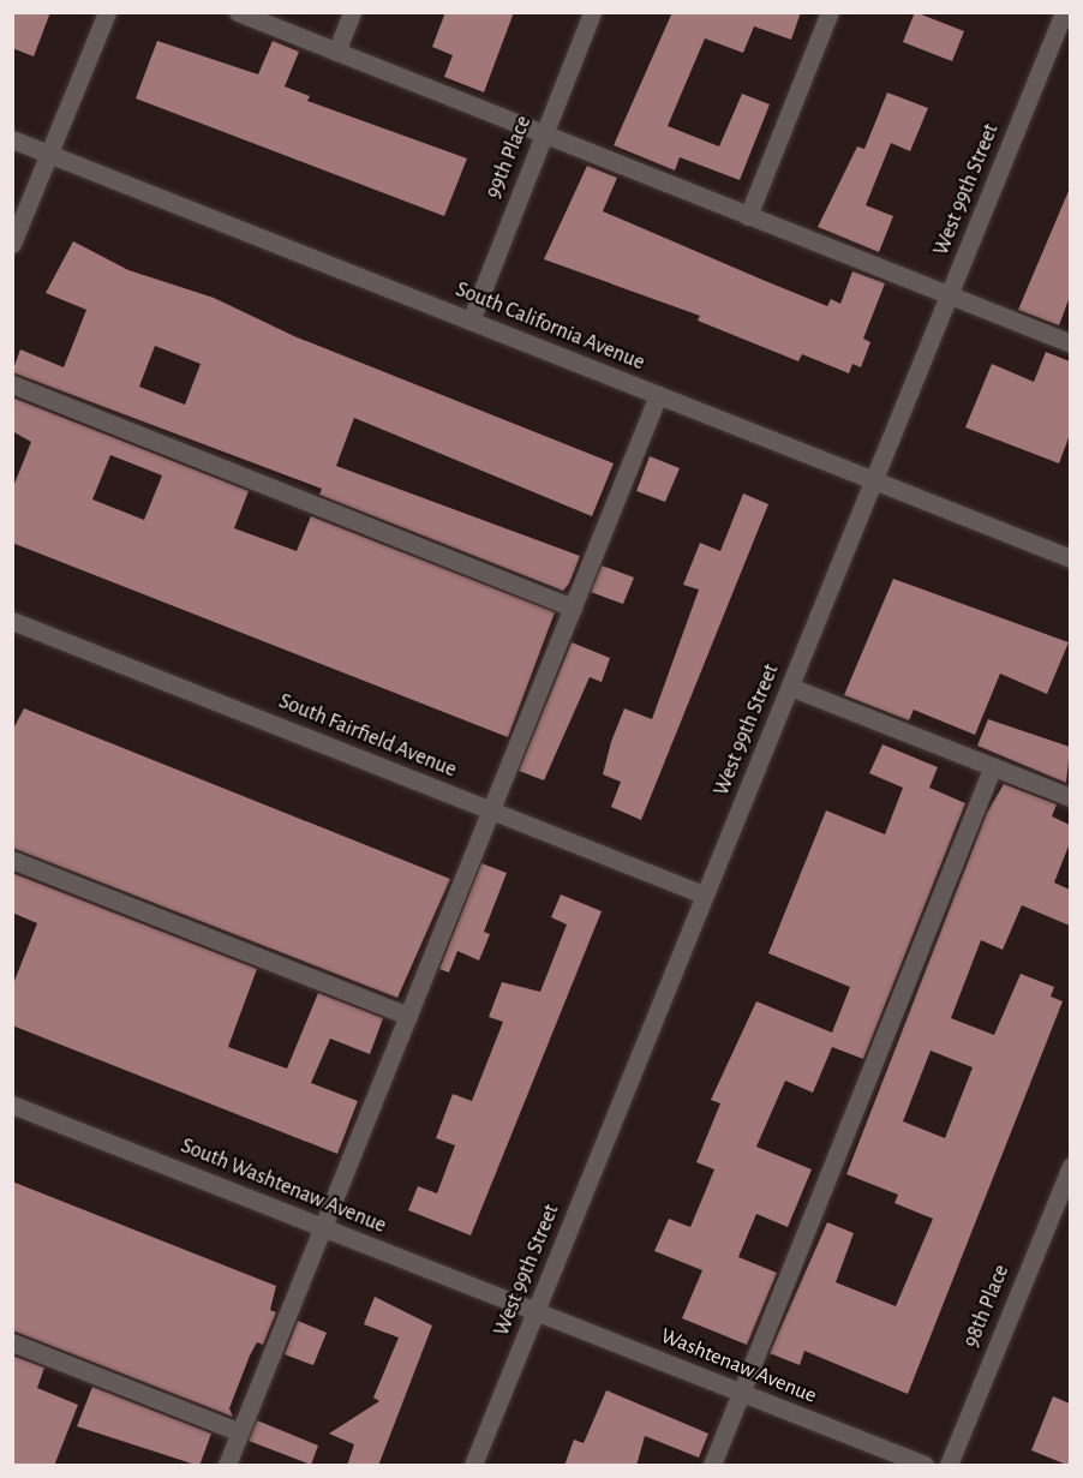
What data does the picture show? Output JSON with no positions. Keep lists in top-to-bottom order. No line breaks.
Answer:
{"streets":{"street":["99th Place","West 99th Street","South California Avenue","South Fairfield Avenue","South Washtenaw Avenue","98th Place","Washtenaw Avenue"]},"crossings":[["99th Place","South California Avenue"],["West 99th Street","South California Avenue"],["West 99th Street","South Fairfield Avenue"],["West 99th Street","South Washtenaw Avenue"],["West 99th Street","Washtenaw Avenue"],["South Washtenaw Avenue","Washtenaw Avenue"]]}
